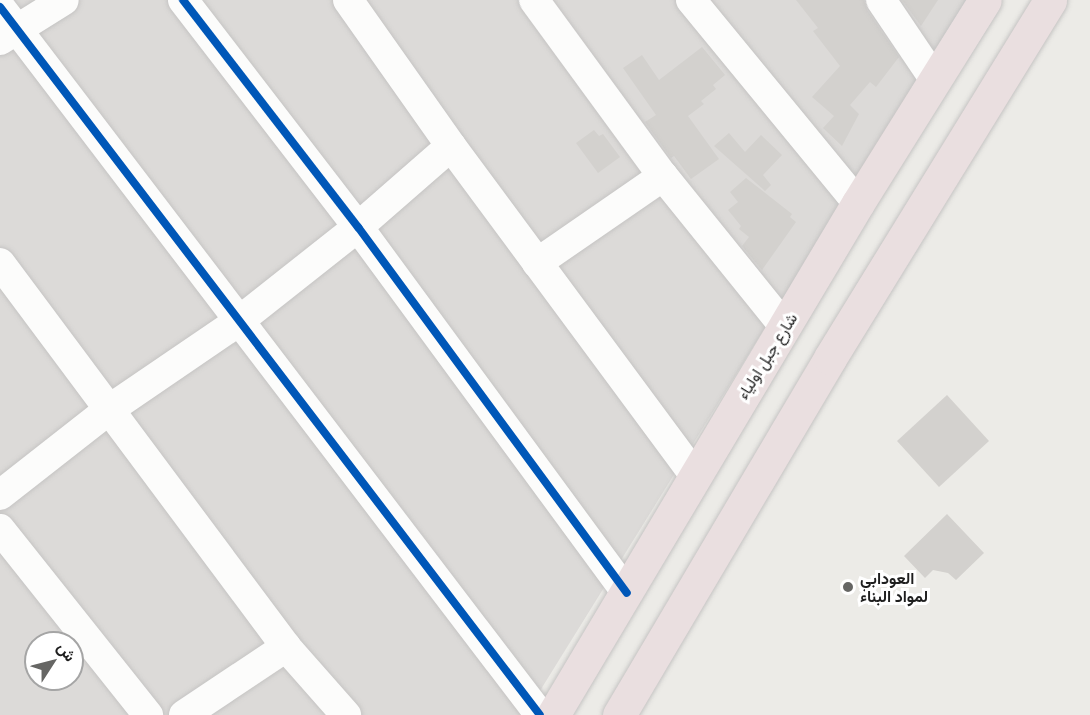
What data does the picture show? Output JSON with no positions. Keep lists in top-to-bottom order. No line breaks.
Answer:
{"streets":{"highway":["شارع جبل اولياء"]},"places":["العودابي لمواد البناء"],"north":"top right"}
